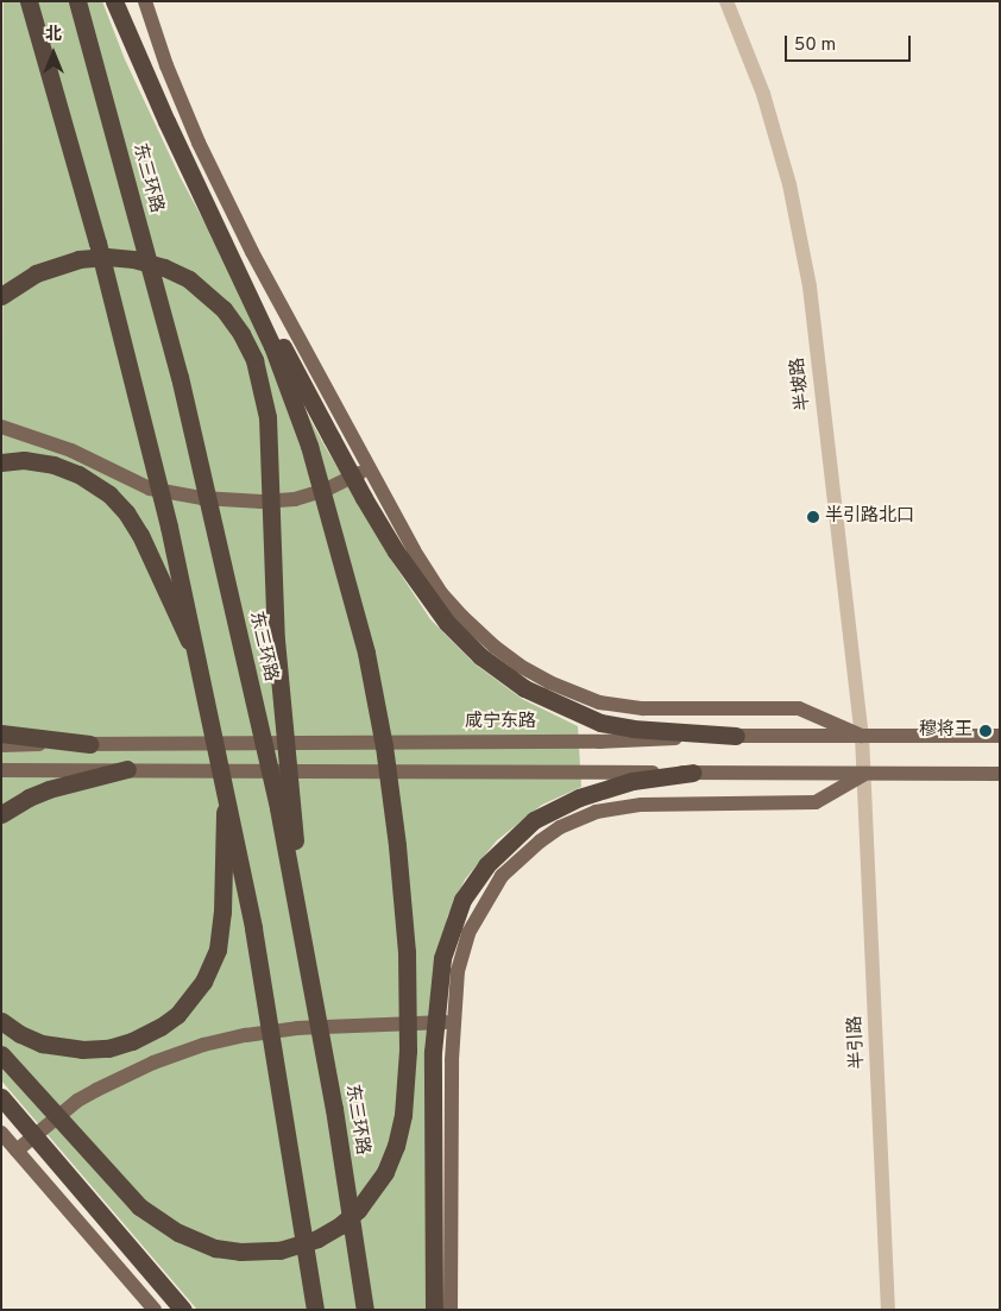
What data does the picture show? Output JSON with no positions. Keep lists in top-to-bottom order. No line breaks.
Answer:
{"streets":{"highway":["东三环路"],"main road":["咸宁东路"],"street":["半坡路","半引路"]},"crossings":[["半坡路","咸宁东路"],["半坡路","半引路"]],"places":["半引路北口","穆将王"],"scale_bar":"50 m","north":"top"}
